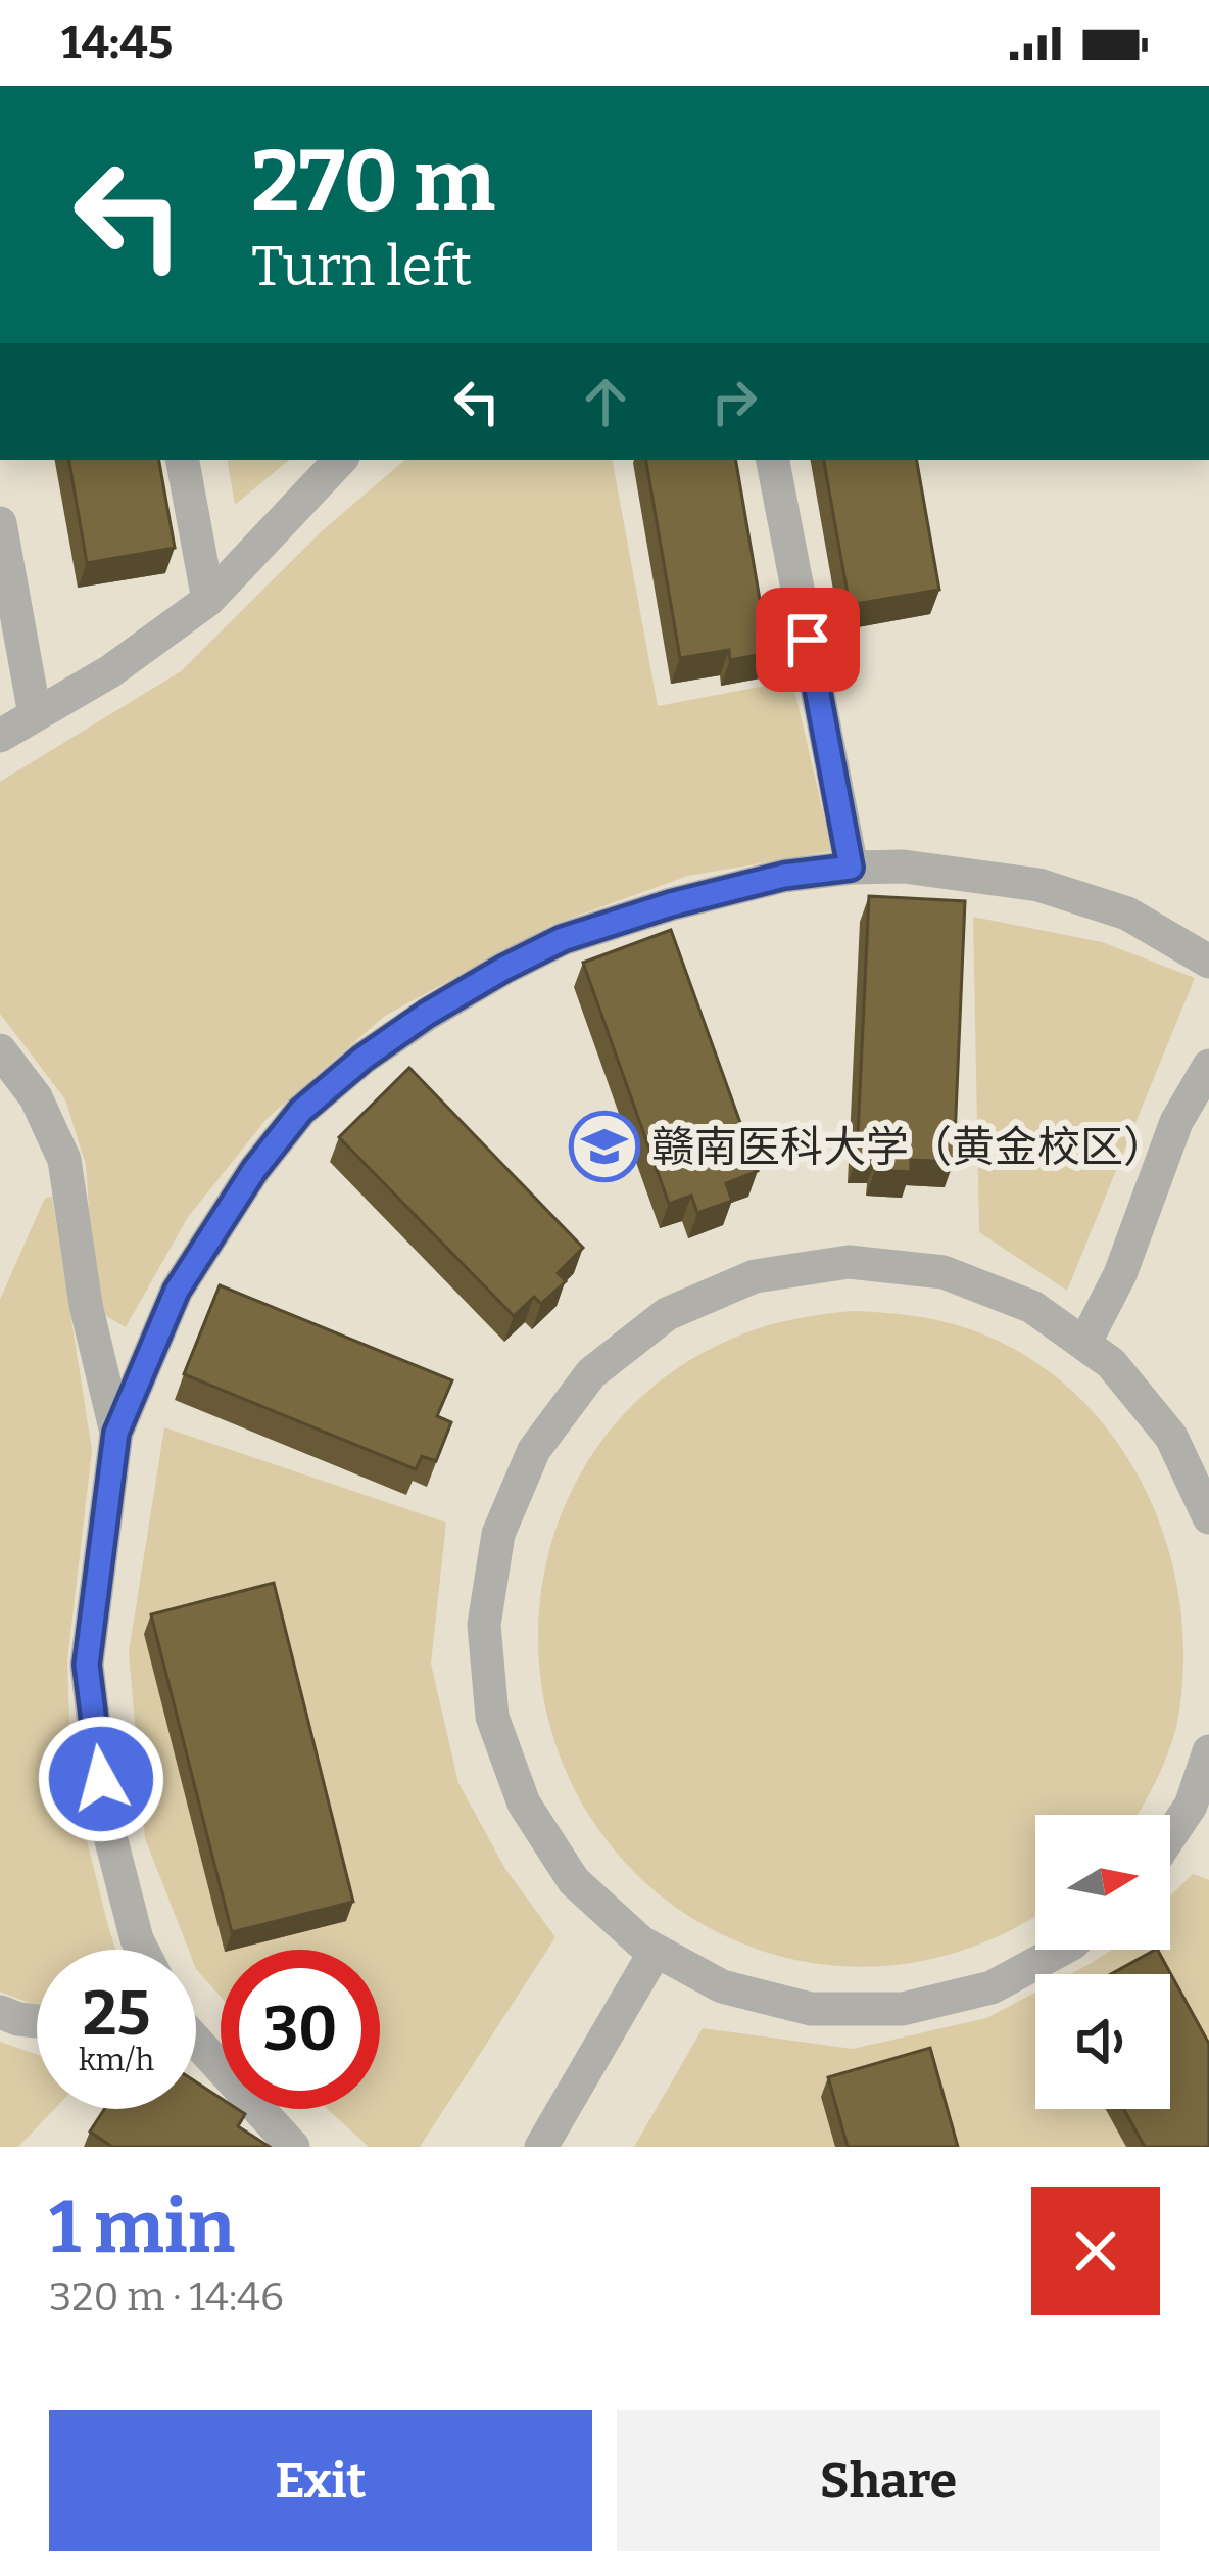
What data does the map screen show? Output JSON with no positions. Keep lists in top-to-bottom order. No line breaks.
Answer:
{"places":{"school or university":["赣南医科大学（黄金校区）"]},"north":"right","page":{"status":"14:45","turn":["270 m","Turn left"],"speed":"25 km/h","limit":"30","heading":["1 min","320 m · 14:46"],"buttons":["Exit","Share"]}}
